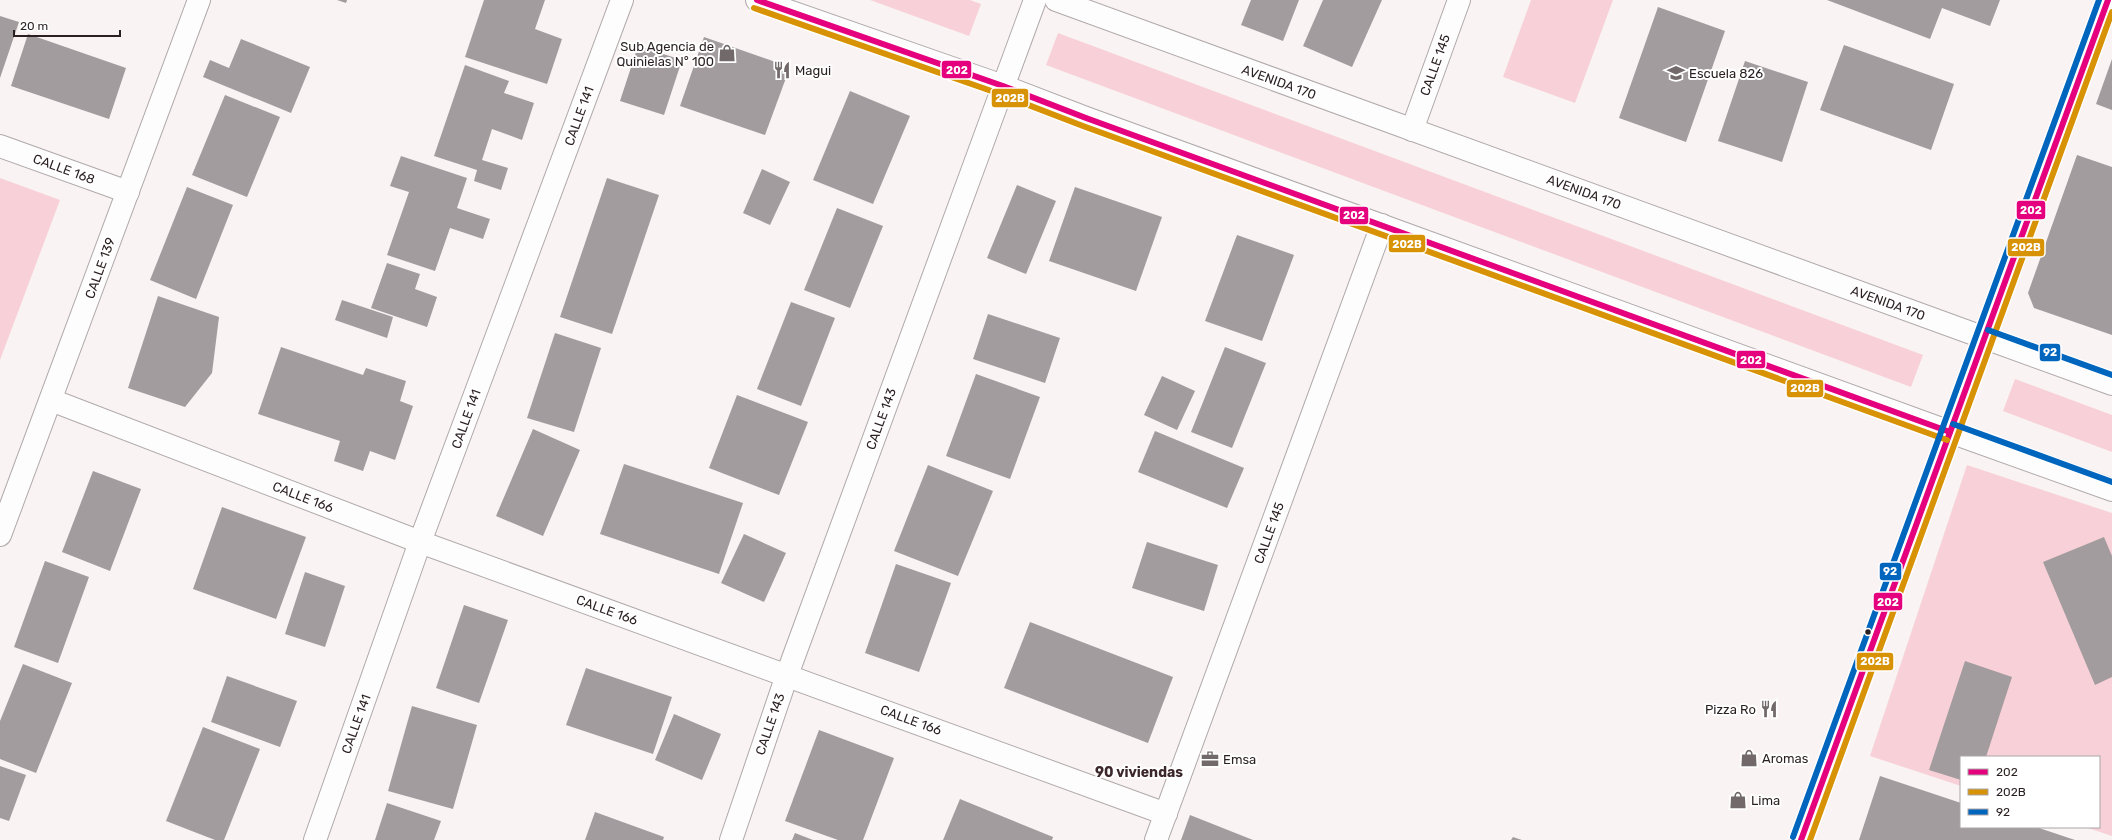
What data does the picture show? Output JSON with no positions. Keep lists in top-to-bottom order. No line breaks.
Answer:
{"streets":{"street":["CALLE 145","AVENIDA 170","CALLE 141","CALLE 168","CALLE 139","CALLE 143","CALLE 166"]},"crossings":[["CALLE 145","AVENIDA 170"],["CALLE 145","CALLE 166"],["CALLE 141","CALLE 166"],["CALLE 168","CALLE 139"],["CALLE 139","CALLE 166"],["CALLE 143","CALLE 166"]],"districts":["90 viviendas"],"places":{"shop":["Sub Agencia de Quinielas N° 100","Aromas","Lima"],"restaurant":["Magui","Pizza Ro"],"school or university":["Escuela 826"],"office":["Emsa"]},"lines":["transit line 202","transit line 92","transit line 202B"],"legend":["202","202B","92"],"scale_bar":"20 m"}
